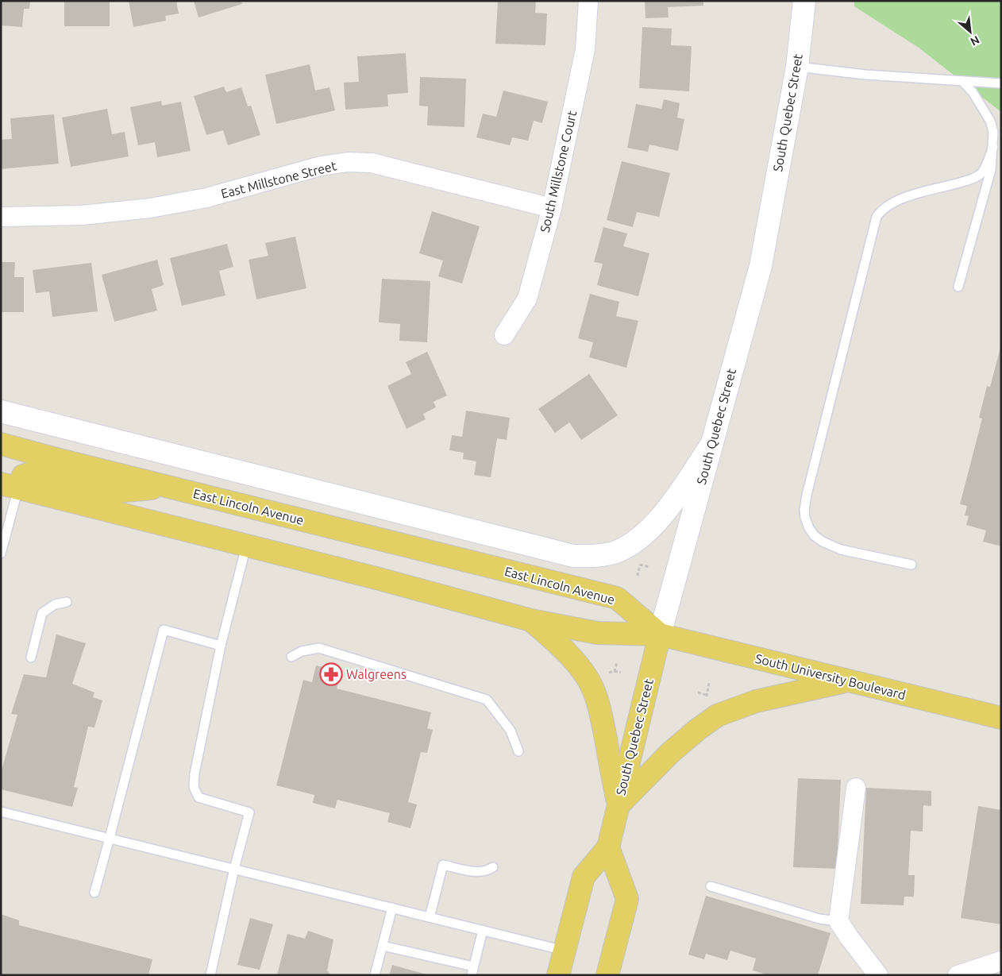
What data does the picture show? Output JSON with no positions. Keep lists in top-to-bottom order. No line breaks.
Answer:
{"streets":{"main road":["South Quebec Street","East Lincoln Avenue","South University Boulevard"],"street":["South Millstone Court","East Millstone Street"]},"crossings":[["South Quebec Street","East Lincoln Avenue"],["South Quebec Street","South University Boulevard"],["South Millstone Court","East Millstone Street"],["East Lincoln Avenue","South University Boulevard"]],"places":{"pharmacy":["Walgreens"]},"north":"bottom right"}
